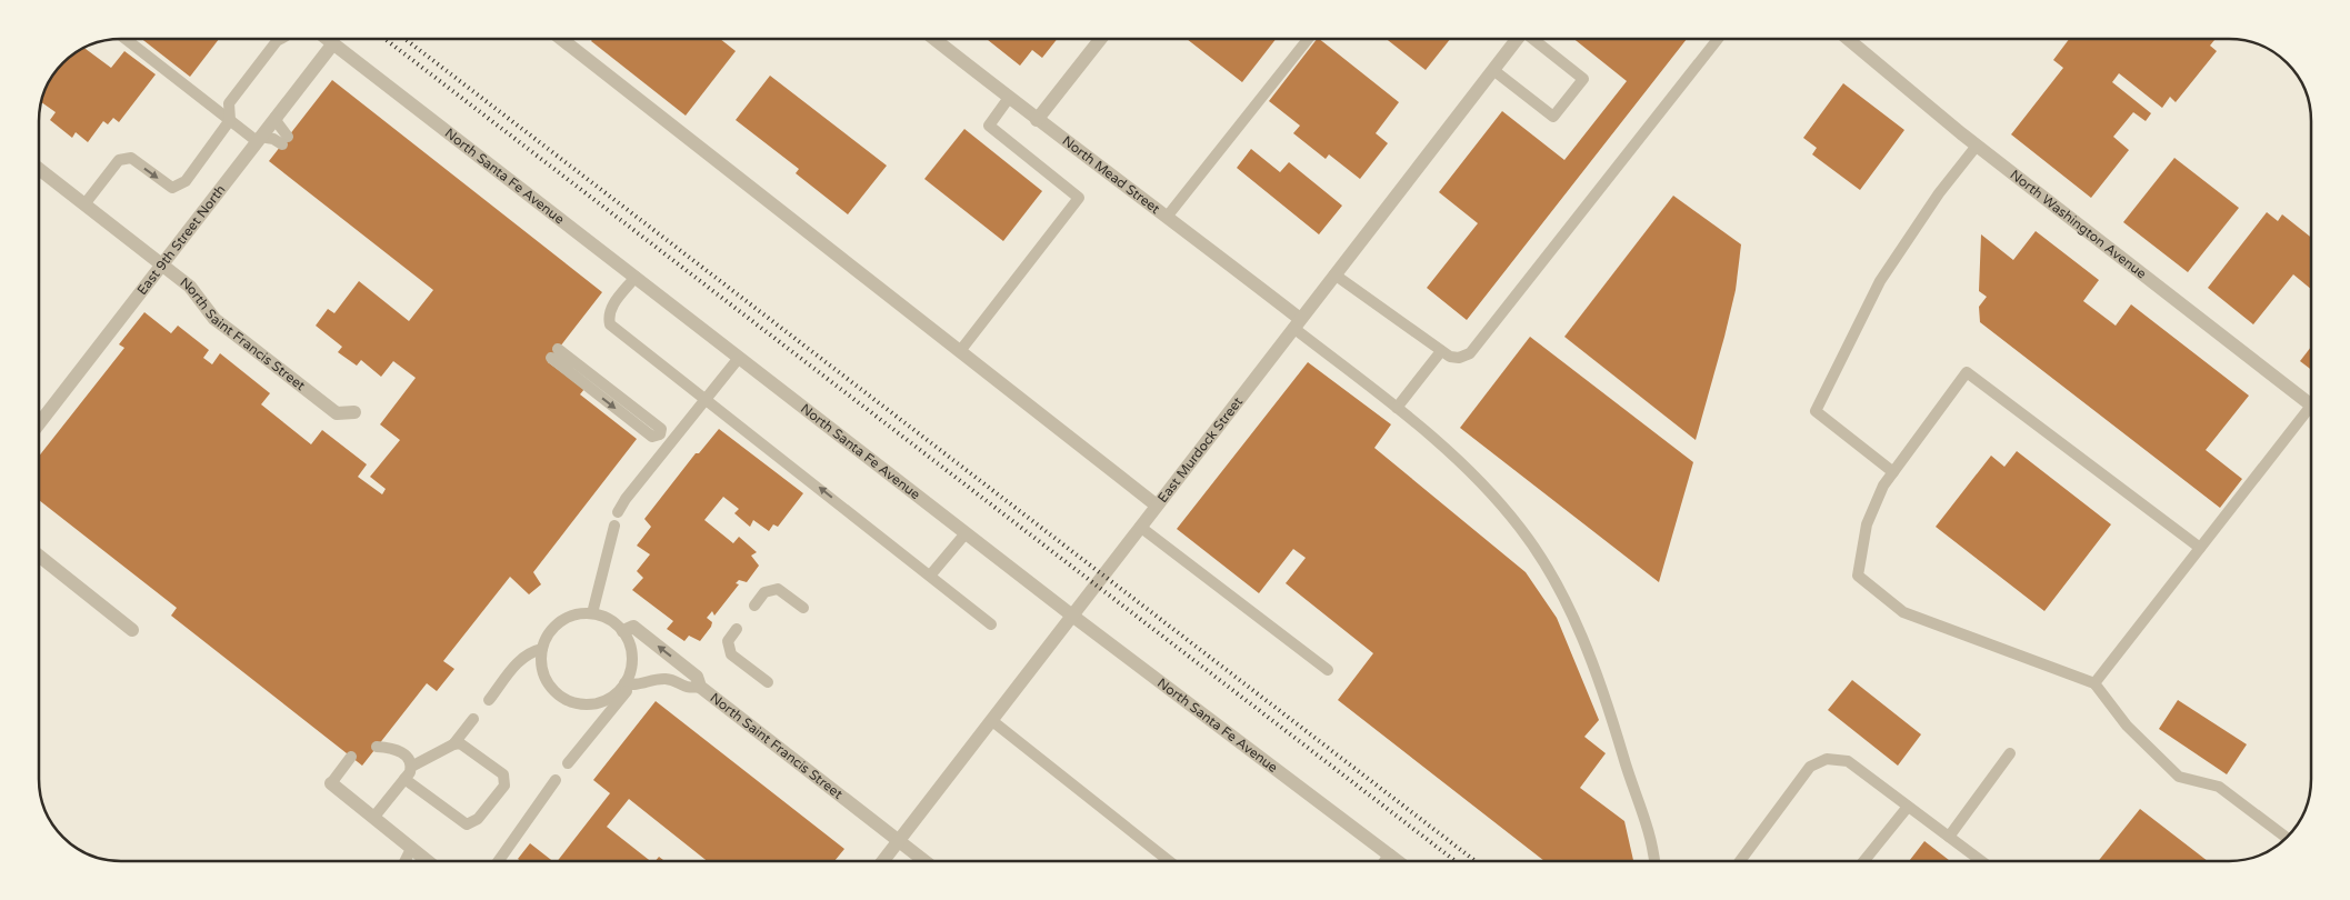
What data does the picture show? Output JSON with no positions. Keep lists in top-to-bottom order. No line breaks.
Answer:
{"streets":{"street":["North Santa Fe Avenue","North Mead Street","North Washington Avenue","East 9th Street North","North Saint Francis Street","East Murdock Street"]},"crossings":[["North Santa Fe Avenue","East 9th Street North"],["North Santa Fe Avenue","East Murdock Street"],["North Mead Street","East Murdock Street"],["East 9th Street North","North Saint Francis Street"],["North Saint Francis Street","East Murdock Street"]]}
